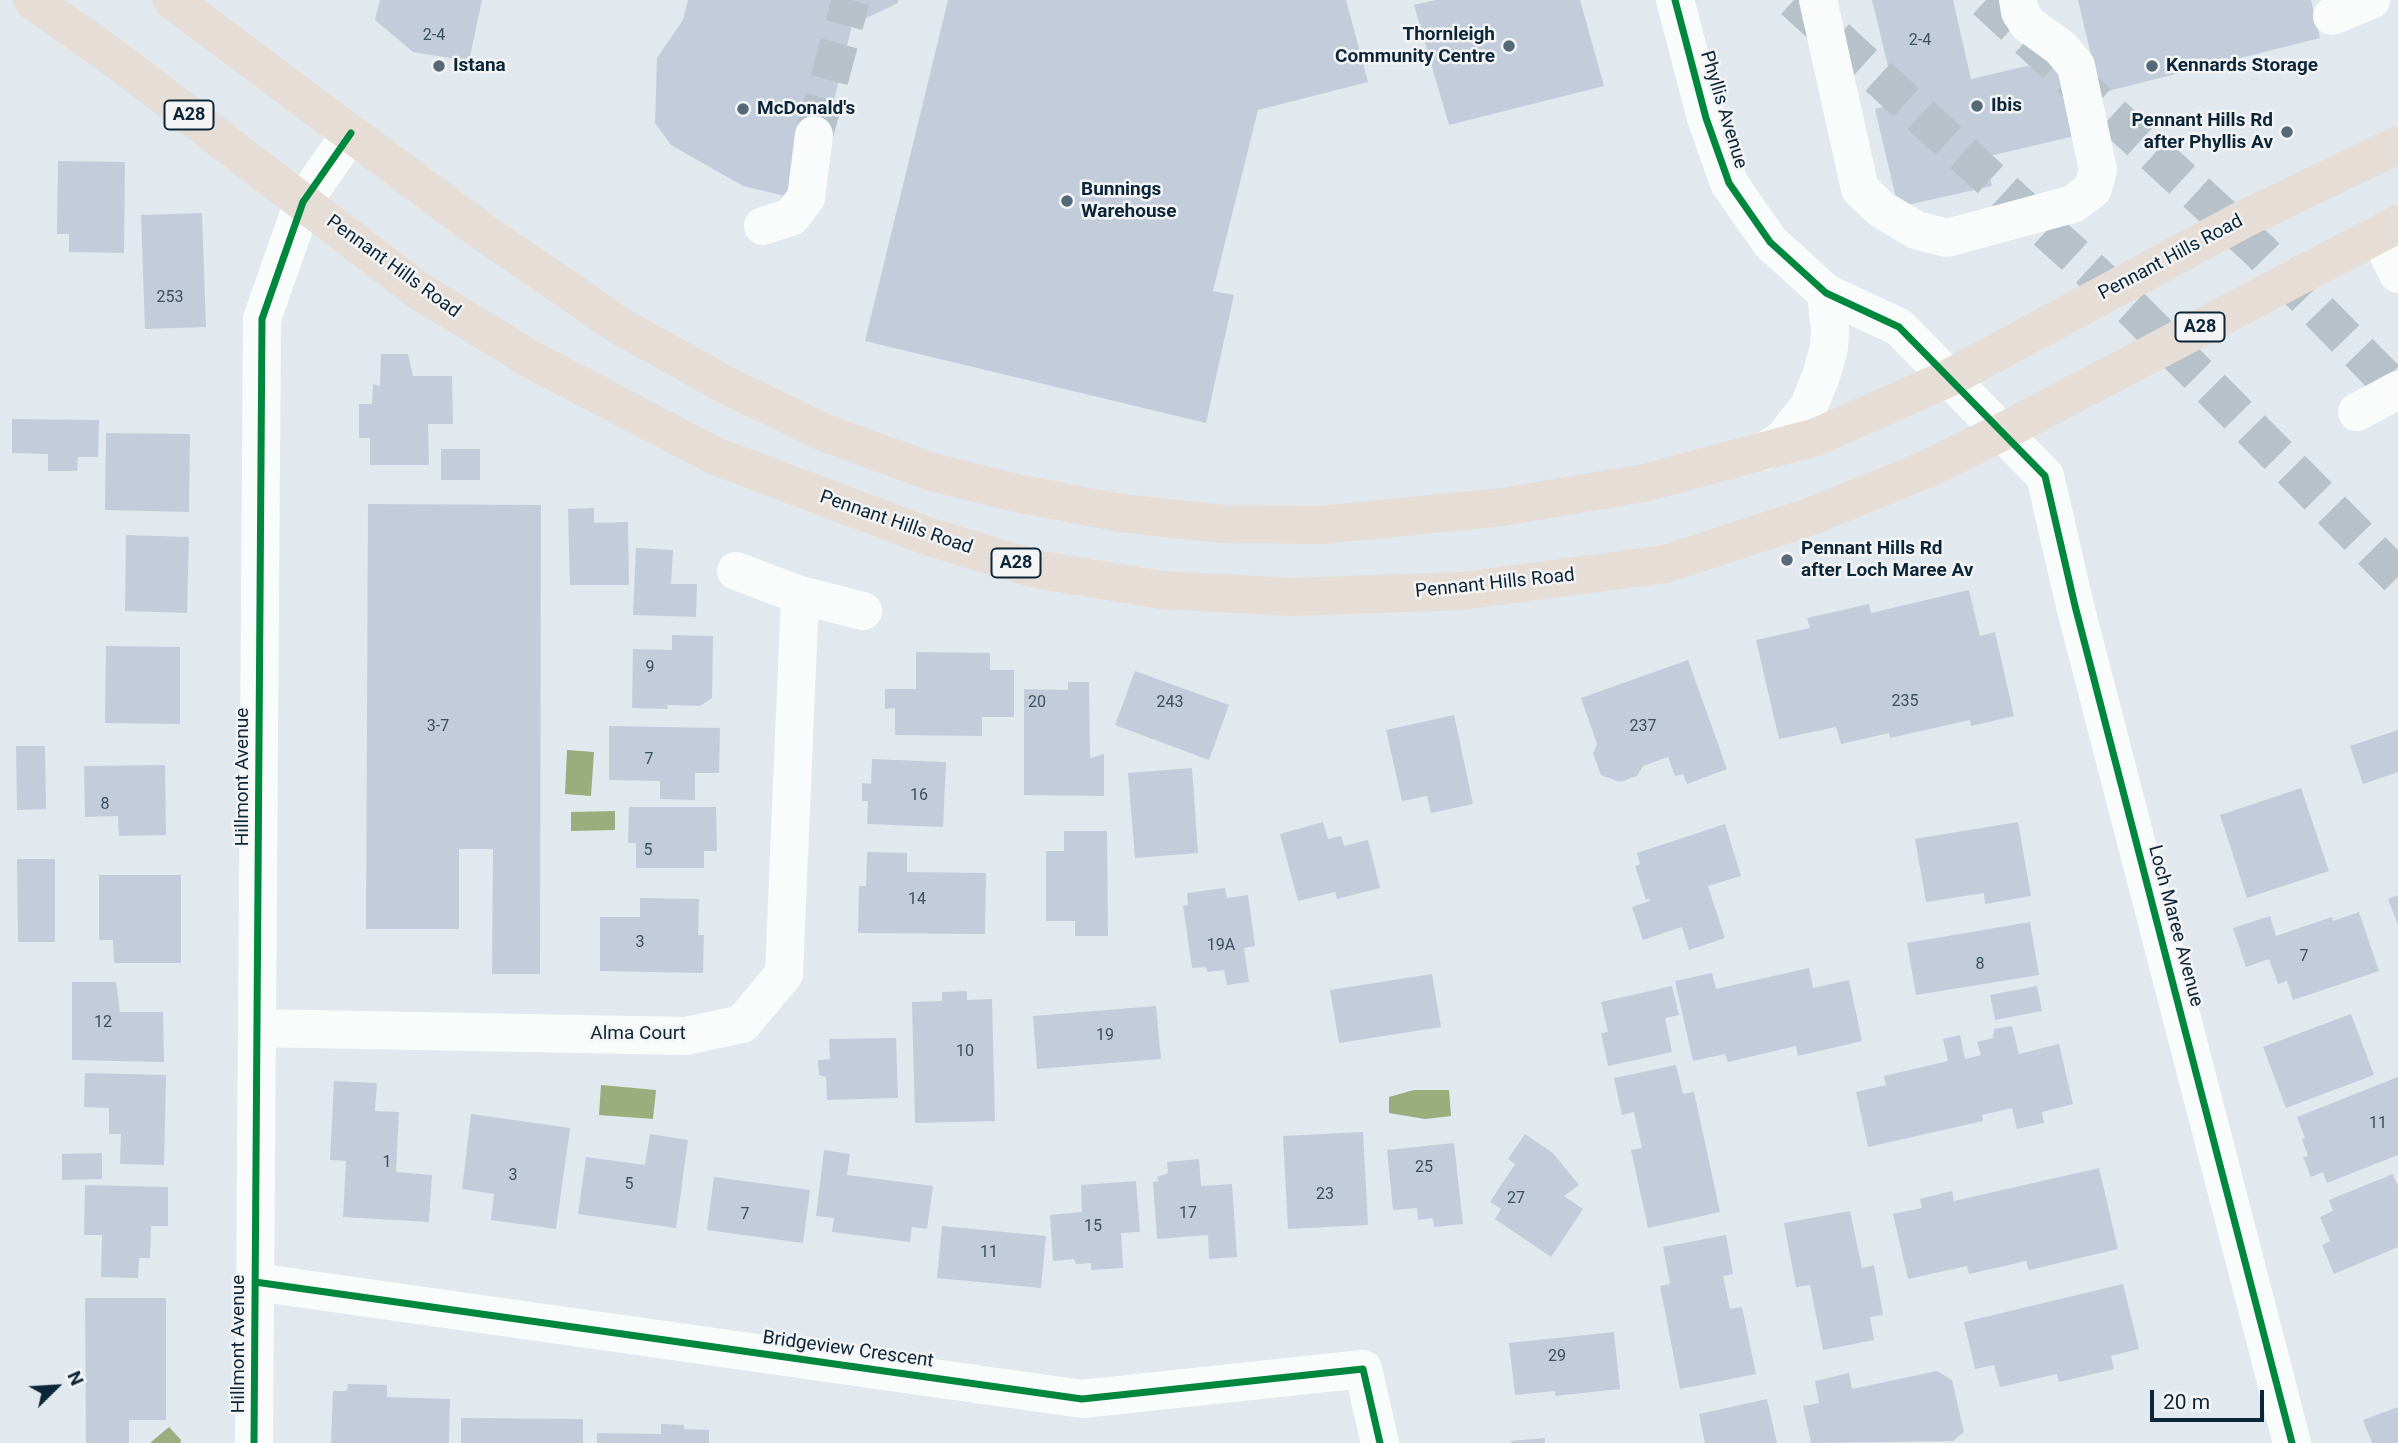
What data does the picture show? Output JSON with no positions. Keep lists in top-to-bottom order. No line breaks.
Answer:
{"streets":{"highway":["A28","Pennant Hills Road"],"street":["Phyllis Avenue","Hillmont Avenue","Loch Maree Avenue","Alma Court","Bridgeview Crescent"]},"crossings":[["Phyllis Avenue","Pennant Hills Road"],["Pennant Hills Road","Hillmont Avenue"],["Pennant Hills Road","Loch Maree Avenue"],["Hillmont Avenue","Alma Court"],["Hillmont Avenue","Bridgeview Crescent"]],"places":["Thornleigh Community Centre","Istana","Kennards Storage","Ibis","McDonald's","Pennant Hills Rd after Phyllis Av","Bunnings Warehouse","Pennant Hills Rd after Loch Maree Av"],"house_numbers":["2-4","2-4","253","9","235","20","243","3-7","237","7","16","8","5","14","3","19A","7","8","12","19","10","11","1","25","3","5","23","27","17","7","15","11","29"],"scale_bar":"20 m","north":"top right"}
